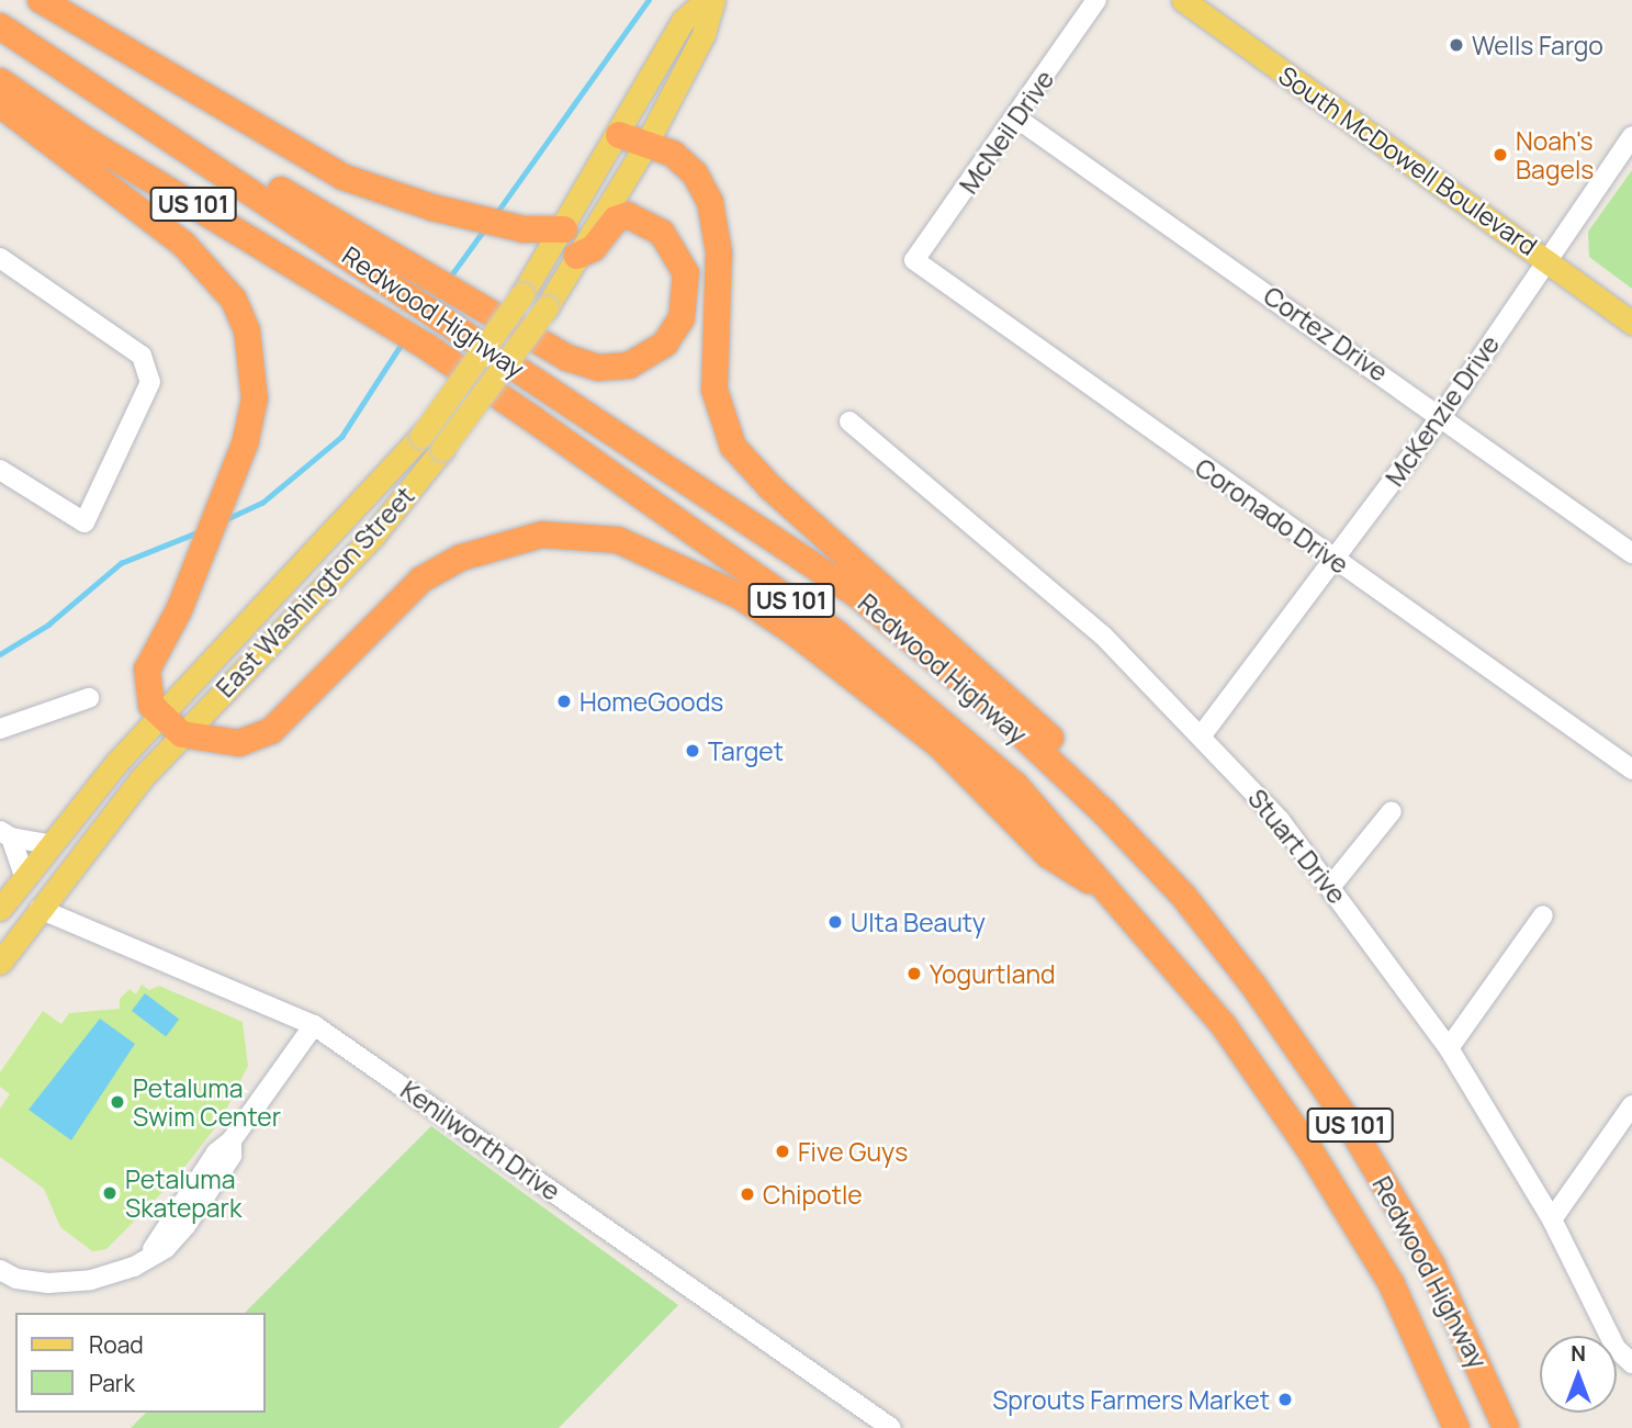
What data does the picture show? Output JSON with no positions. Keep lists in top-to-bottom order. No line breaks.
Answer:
{"streets":{"highway":["US 101","Redwood Highway"],"main road":["South McDowell Boulevard","East Washington Street"],"street":["McNeil Drive","Cortez Drive","McKenzie Drive","Coronado Drive","Stuart Drive","Kenilworth Drive"]},"crossings":[["McNeil Drive","Cortez Drive"],["McNeil Drive","Coronado Drive"],["South McDowell Boulevard","McKenzie Drive"],["Cortez Drive","McKenzie Drive"],["McKenzie Drive","Coronado Drive"],["McKenzie Drive","Stuart Drive"],["East Washington Street","Kenilworth Drive"]],"places":["Wells Fargo","Noah's Bagels","HomeGoods","Target","Ulta Beauty","Yogurtland","Petaluma Swim Center","Five Guys","Petaluma Skatepark","Chipotle","Sprouts Farmers Market"],"legend":["Road","Park"],"north":"top"}
